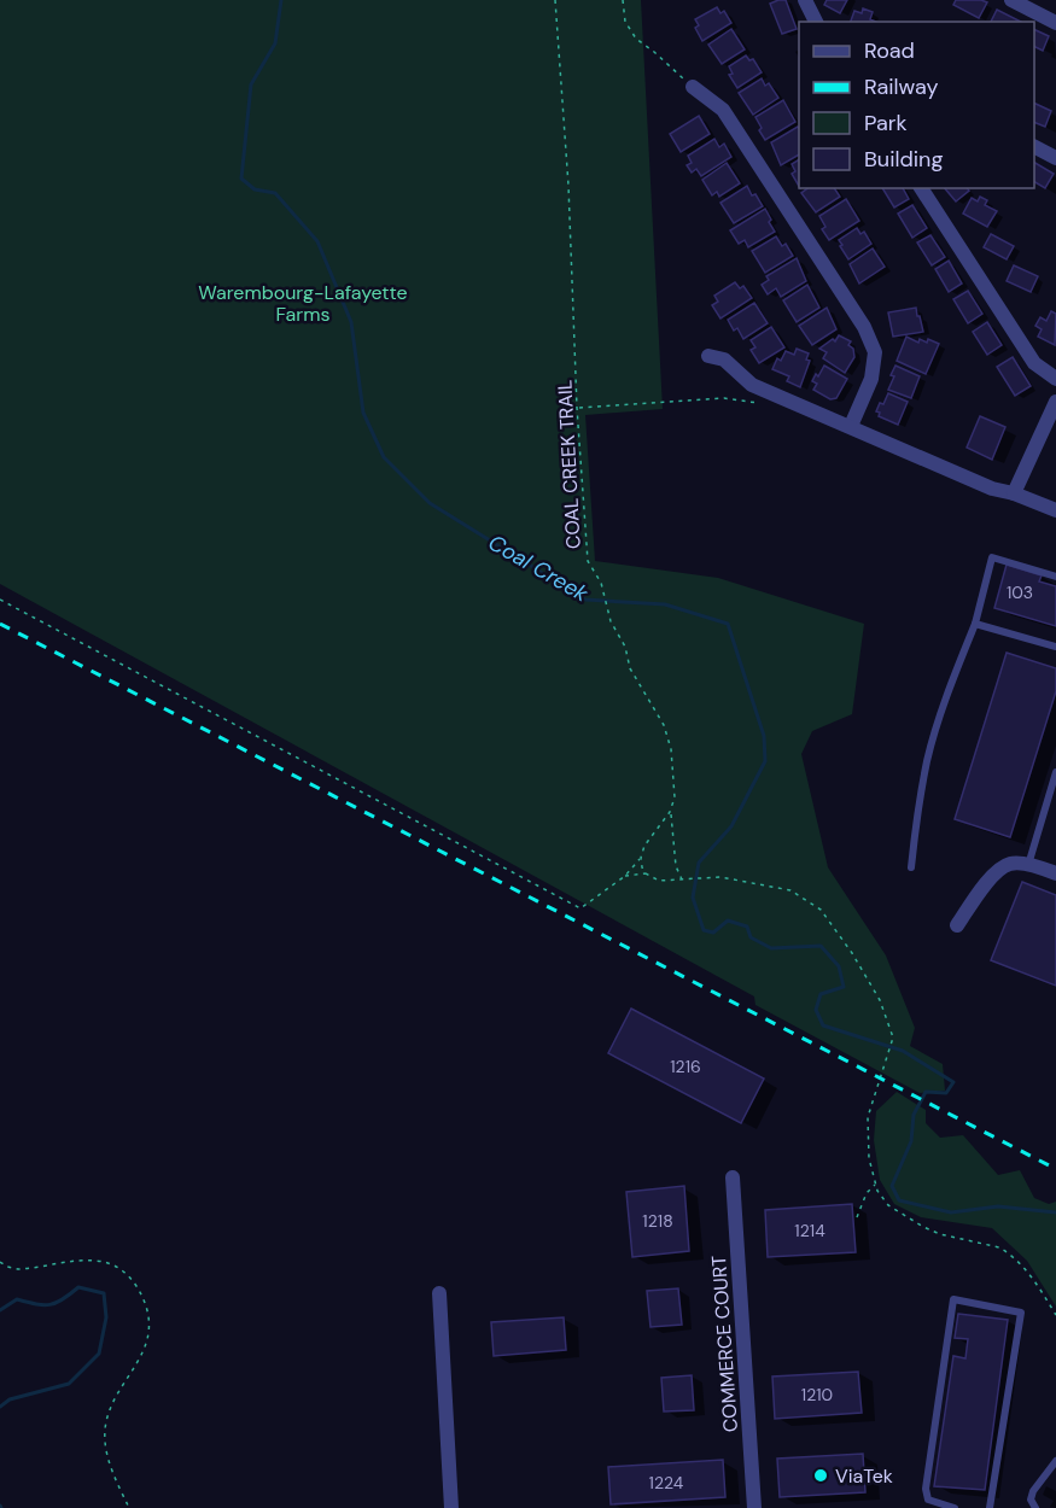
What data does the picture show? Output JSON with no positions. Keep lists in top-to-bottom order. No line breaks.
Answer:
{"streets":{"street":["COMMERCE COURT"],"path":["COAL CREEK TRAIL"]},"water":["Coal Creek"],"parks":["Warembourg-Lafayette Farms"],"places":["ViaTek"],"house_numbers":["103","1216","1218","1214","1210","1224"],"legend":["Road","Railway","Park","Building"]}
